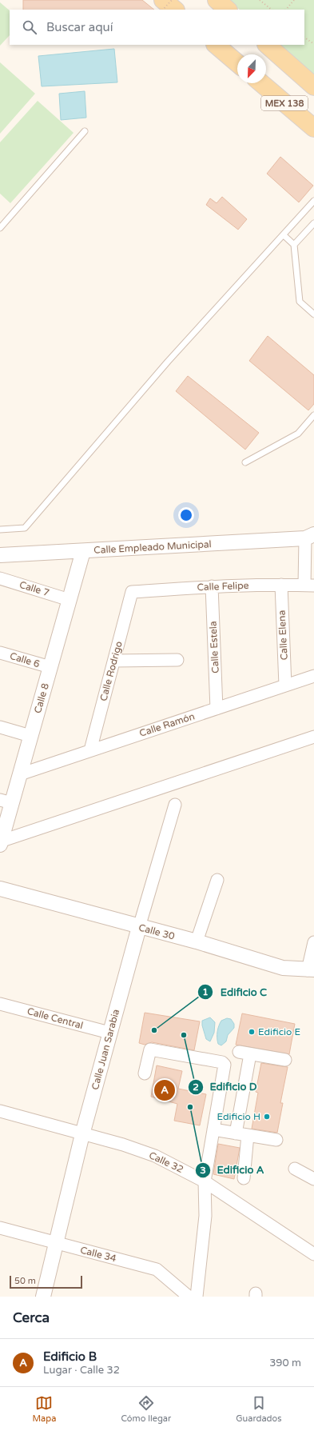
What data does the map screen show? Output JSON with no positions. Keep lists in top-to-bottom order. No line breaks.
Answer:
{"streets":{"main road":["MEX 138"],"street":["Calle Empleado Municipal","Calle Felipe","Calle 7","Calle Elena","Calle Estela","Calle 6","Calle Rodrigo","Calle 8","Calle Ramón","Calle 30","Calle Central","Calle Juan Sarabia","Calle 32","Calle 34"]},"crossings":[["Calle Empleado Municipal","Calle 8"],["Calle Felipe","Calle Elena"],["Calle Felipe","Calle Estela"],["Calle Felipe","Calle Rodrigo"],["Calle 7","Calle 8"],["Calle Elena","Calle Ramón"],["Calle Estela","Calle Ramón"],["Calle 6","Calle 8"],["Calle Rodrigo","Calle Ramón"],["Calle 8","Calle Ramón"],["Calle 30","Calle Juan Sarabia"],["Calle Central","Calle Juan Sarabia"],["Calle Juan Sarabia","Calle 32"],["Calle Juan Sarabia","Calle 34"]],"places":["Edificio C","Edificio E","Edificio D","Edificio A","Edificio H"],"scale_bar":"50 m","north":"bottom left","page":{"search":"Buscar aquí","pins":"A","scale":"50 m","heading":"Cerca","list":[{"mark":"A","name":"Edificio B","note":"Lugar · Calle 32","value":"390 m"}],"nav":["Mapa","Cómo llegar","Guardados"]}}
